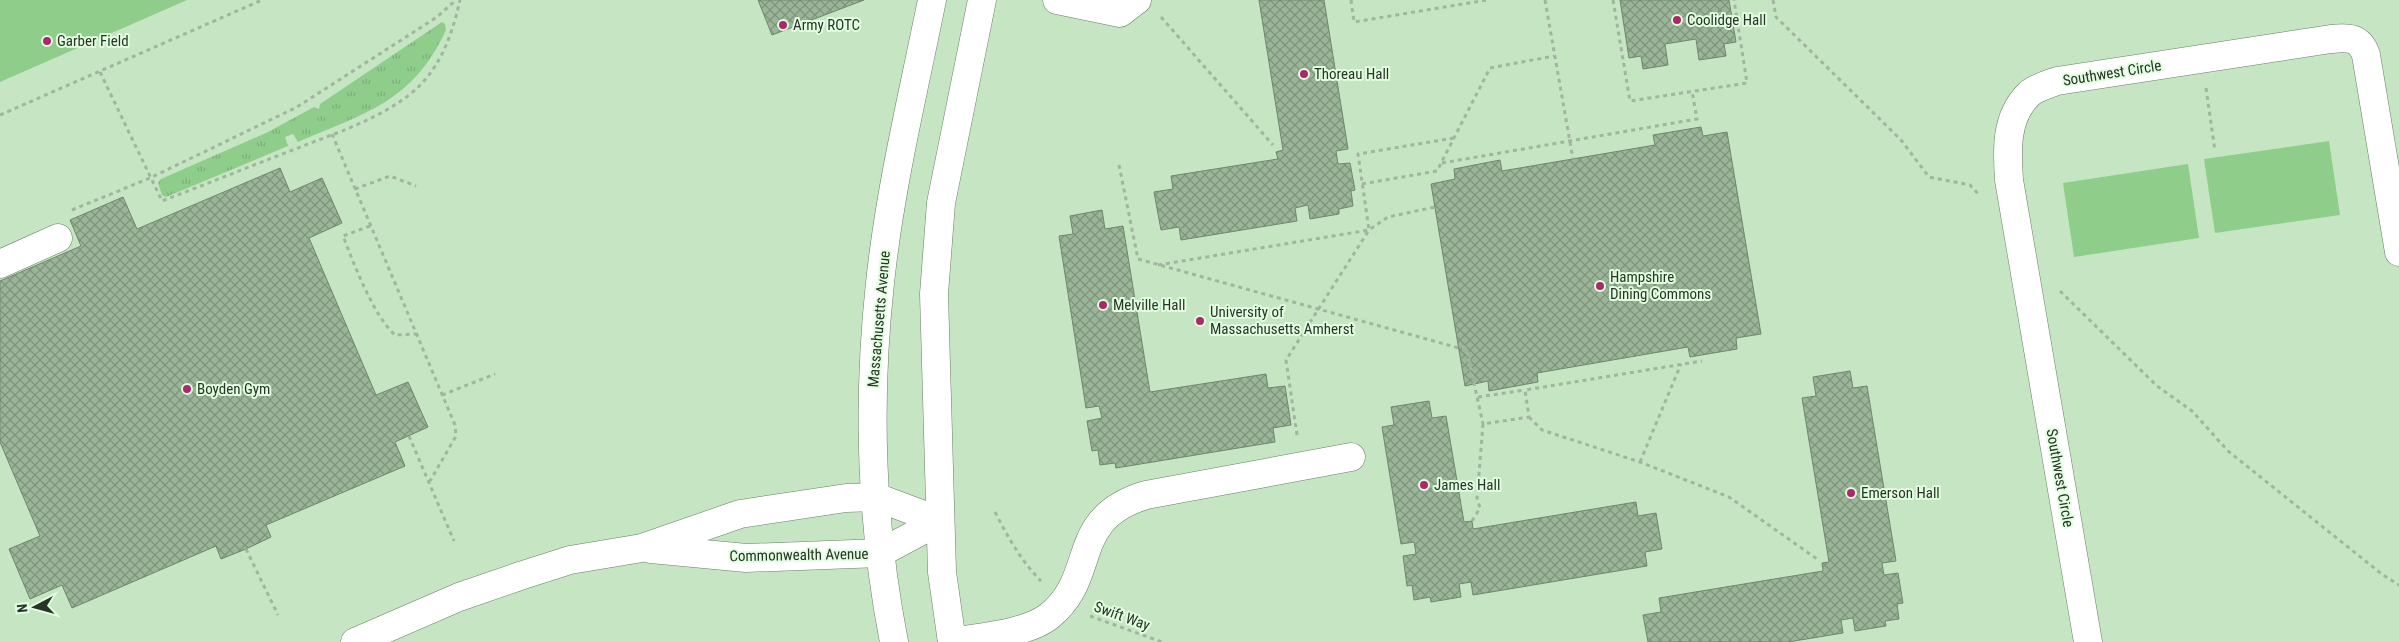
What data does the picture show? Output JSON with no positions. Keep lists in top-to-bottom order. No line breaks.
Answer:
{"streets":{"main road":["Southwest Circle","Massachusetts Avenue","Commonwealth Avenue"],"path":["Swift Way"]},"crossings":[["Massachusetts Avenue","Commonwealth Avenue"]],"places":["Coolidge Hall","Army ROTC","Garber Field","Thoreau Hall","Hampshire Dining Commons","Melville Hall","University of Massachusetts Amherst","Boyden Gym","James Hall","Emerson Hall"],"north":"left"}
